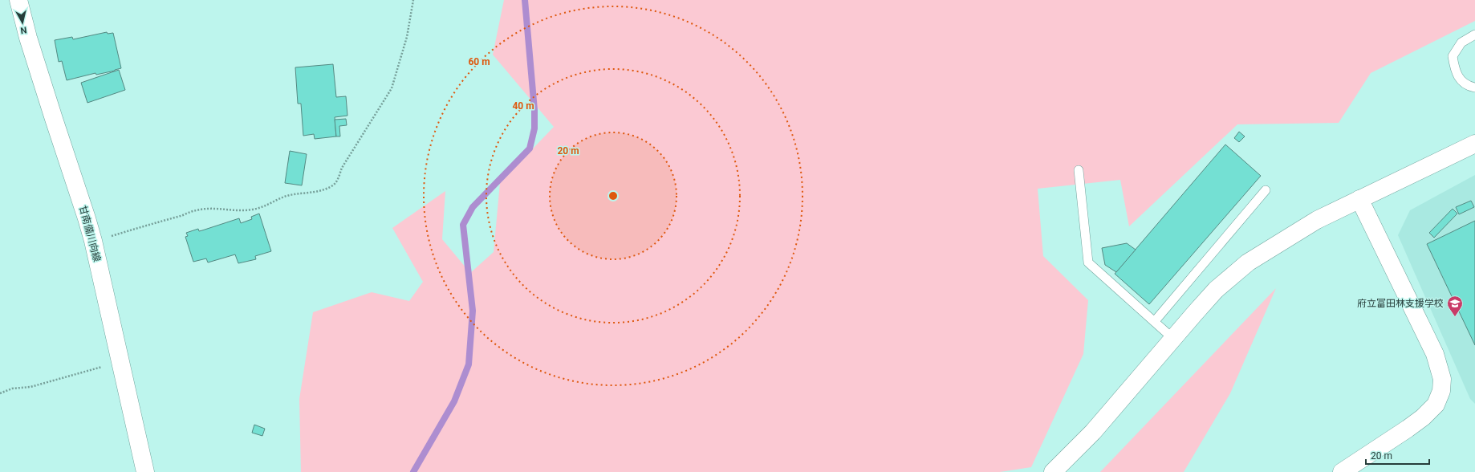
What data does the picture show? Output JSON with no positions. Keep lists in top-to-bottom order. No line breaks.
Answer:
{"streets":{"street":["甘南備川向線"]},"places":{"school or university":["府立富田林支援学校"]},"scale_bar":"20 m","north":"bottom","rings":["60 m","40 m","20 m"]}
